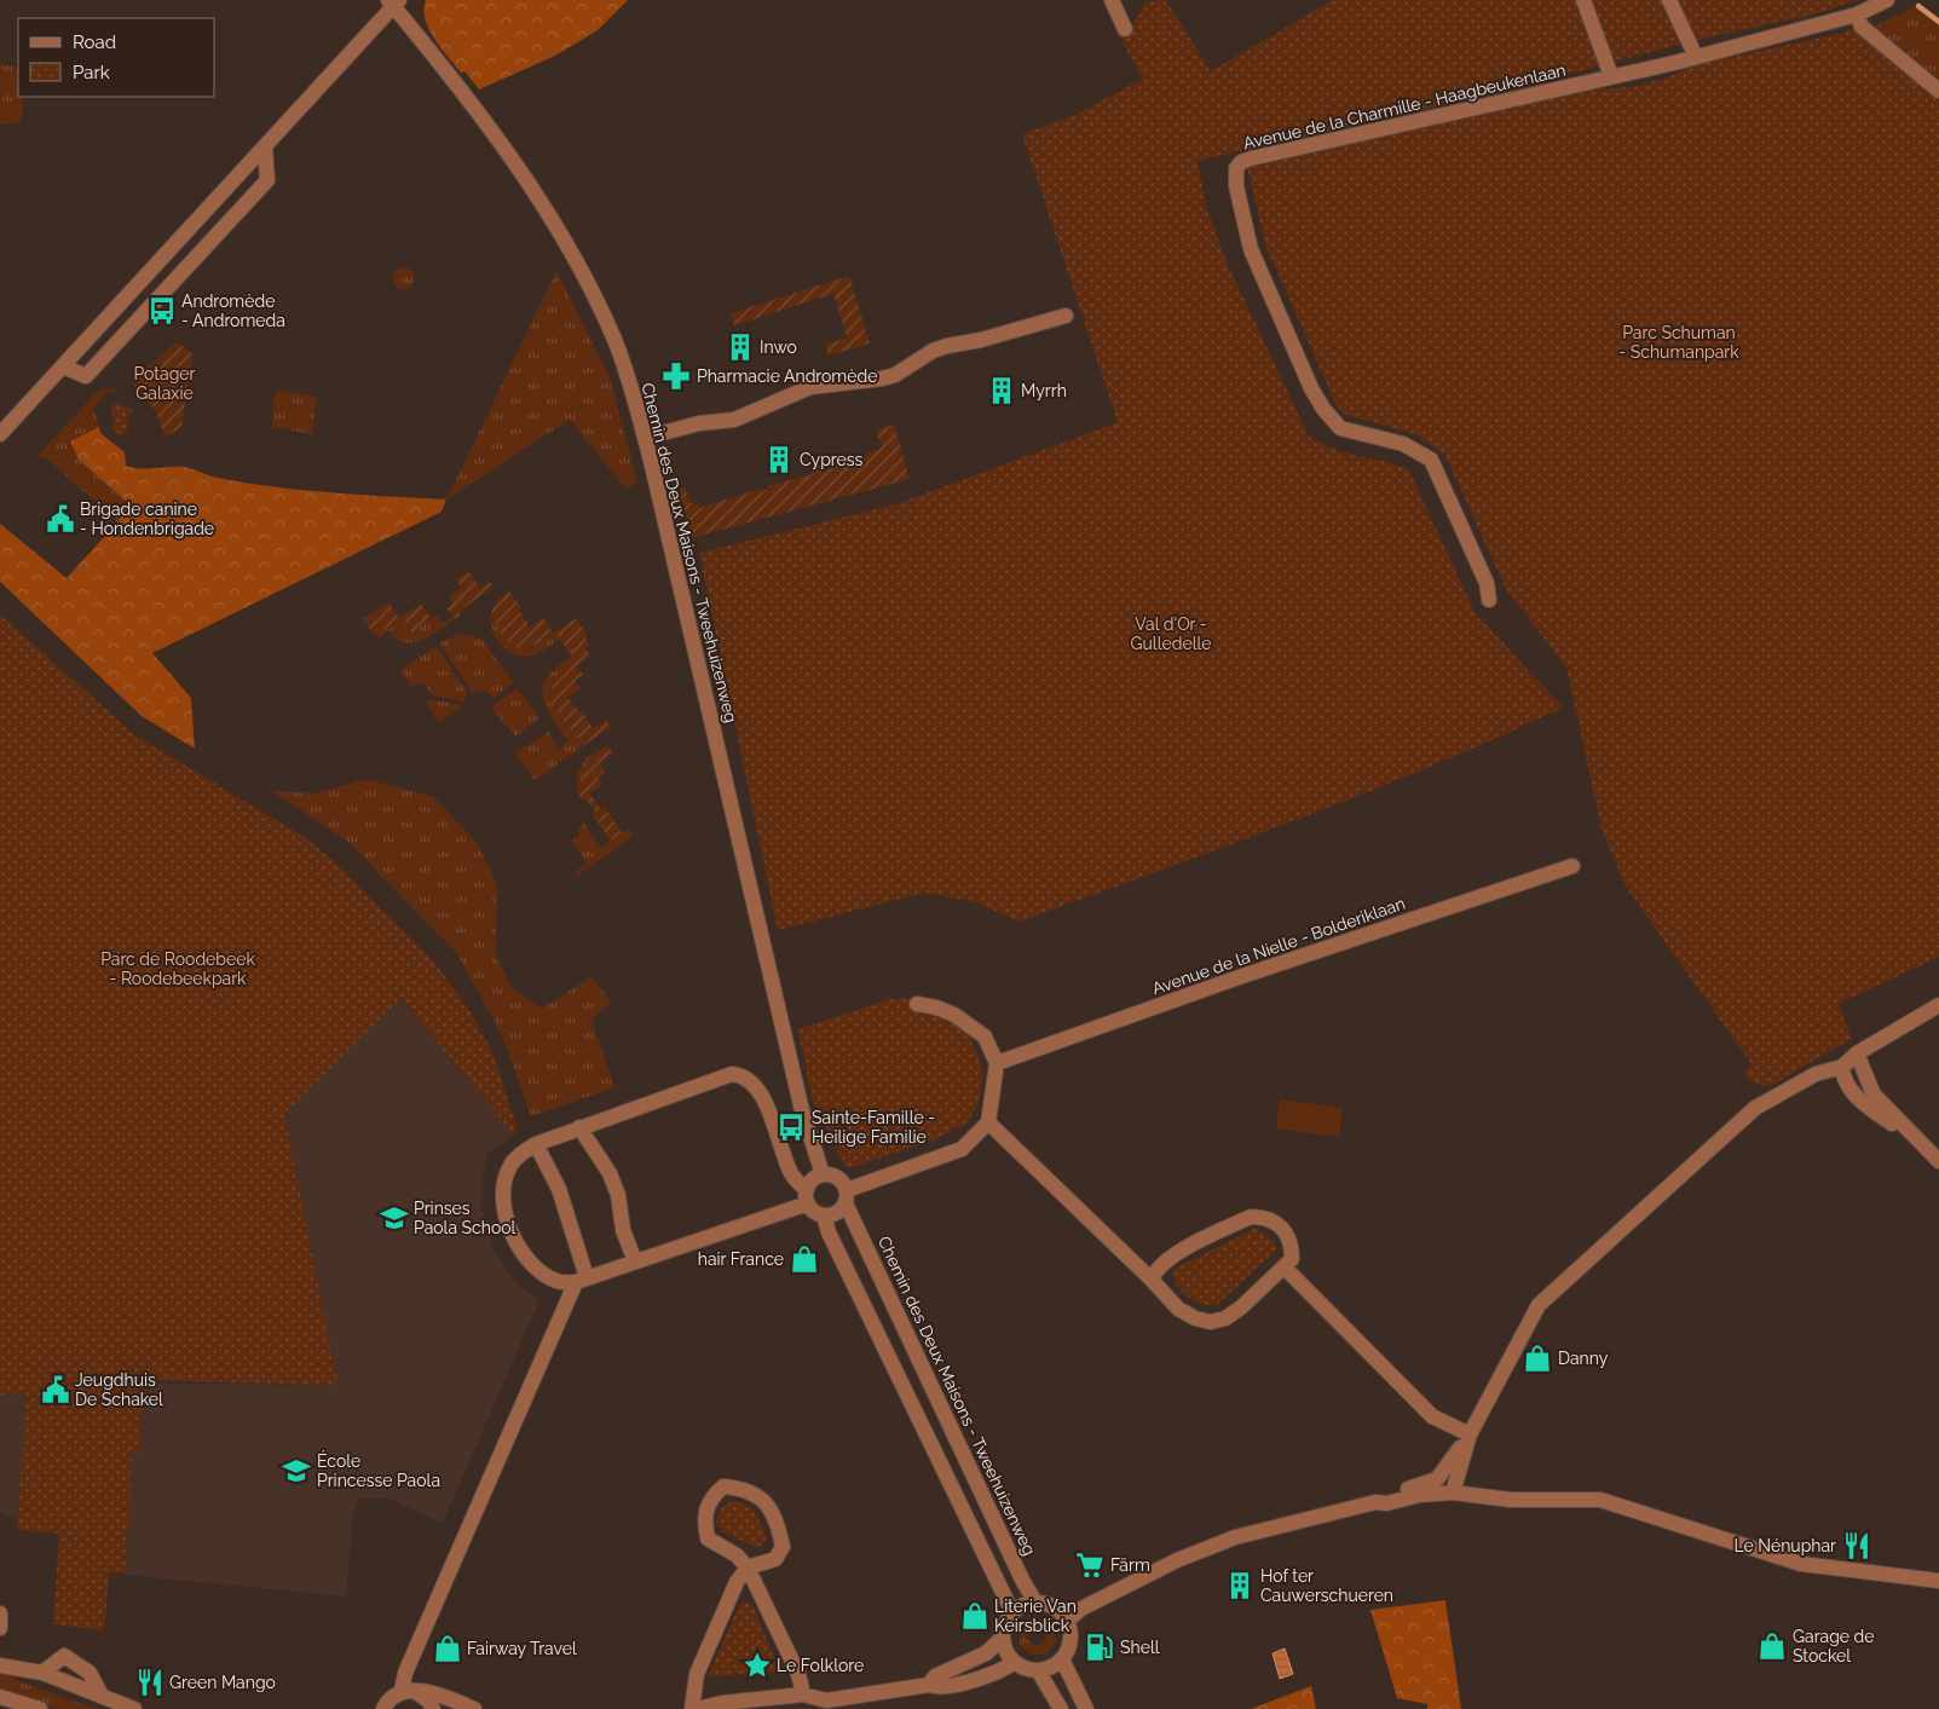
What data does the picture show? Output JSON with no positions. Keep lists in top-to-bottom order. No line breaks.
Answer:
{"streets":{"street":["Avenue de la Charmille - Haagbeukenlaan","Chemin des Deux Maisons - Tweehuizenweg","Avenue de la Nielle - Bolderiklaan"]},"parks":["Parc Schuman - Schumanpark","Potager Galaxie","Val d'Or - Gulledelle","Parc de Roodebeek - Roodebeekpark"],"places":{"bus stop":["Andromède - Andromeda","Sainte-Famille - Heilige Familie"],"building":["Inwo","Myrrh","Cypress","Hof ter Cauwerschueren"],"pharmacy":["Pharmacie Andromède"],"public building":["Brigade canine - Hondenbrigade","Jeugdhuis De Schakel"],"school or university":["Prinses Paola School","École Princesse Paola"],"shop":["hair France","Danny","Literie Van Keirsblick","Garage de Stockel","Fairway Travel"],"restaurant":["Le Nénuphar","Green Mango"],"supermarket":["Färm"],"fuel station":["Shell"],"place":["Le Folklore"]},"legend":["Road","Park"]}
